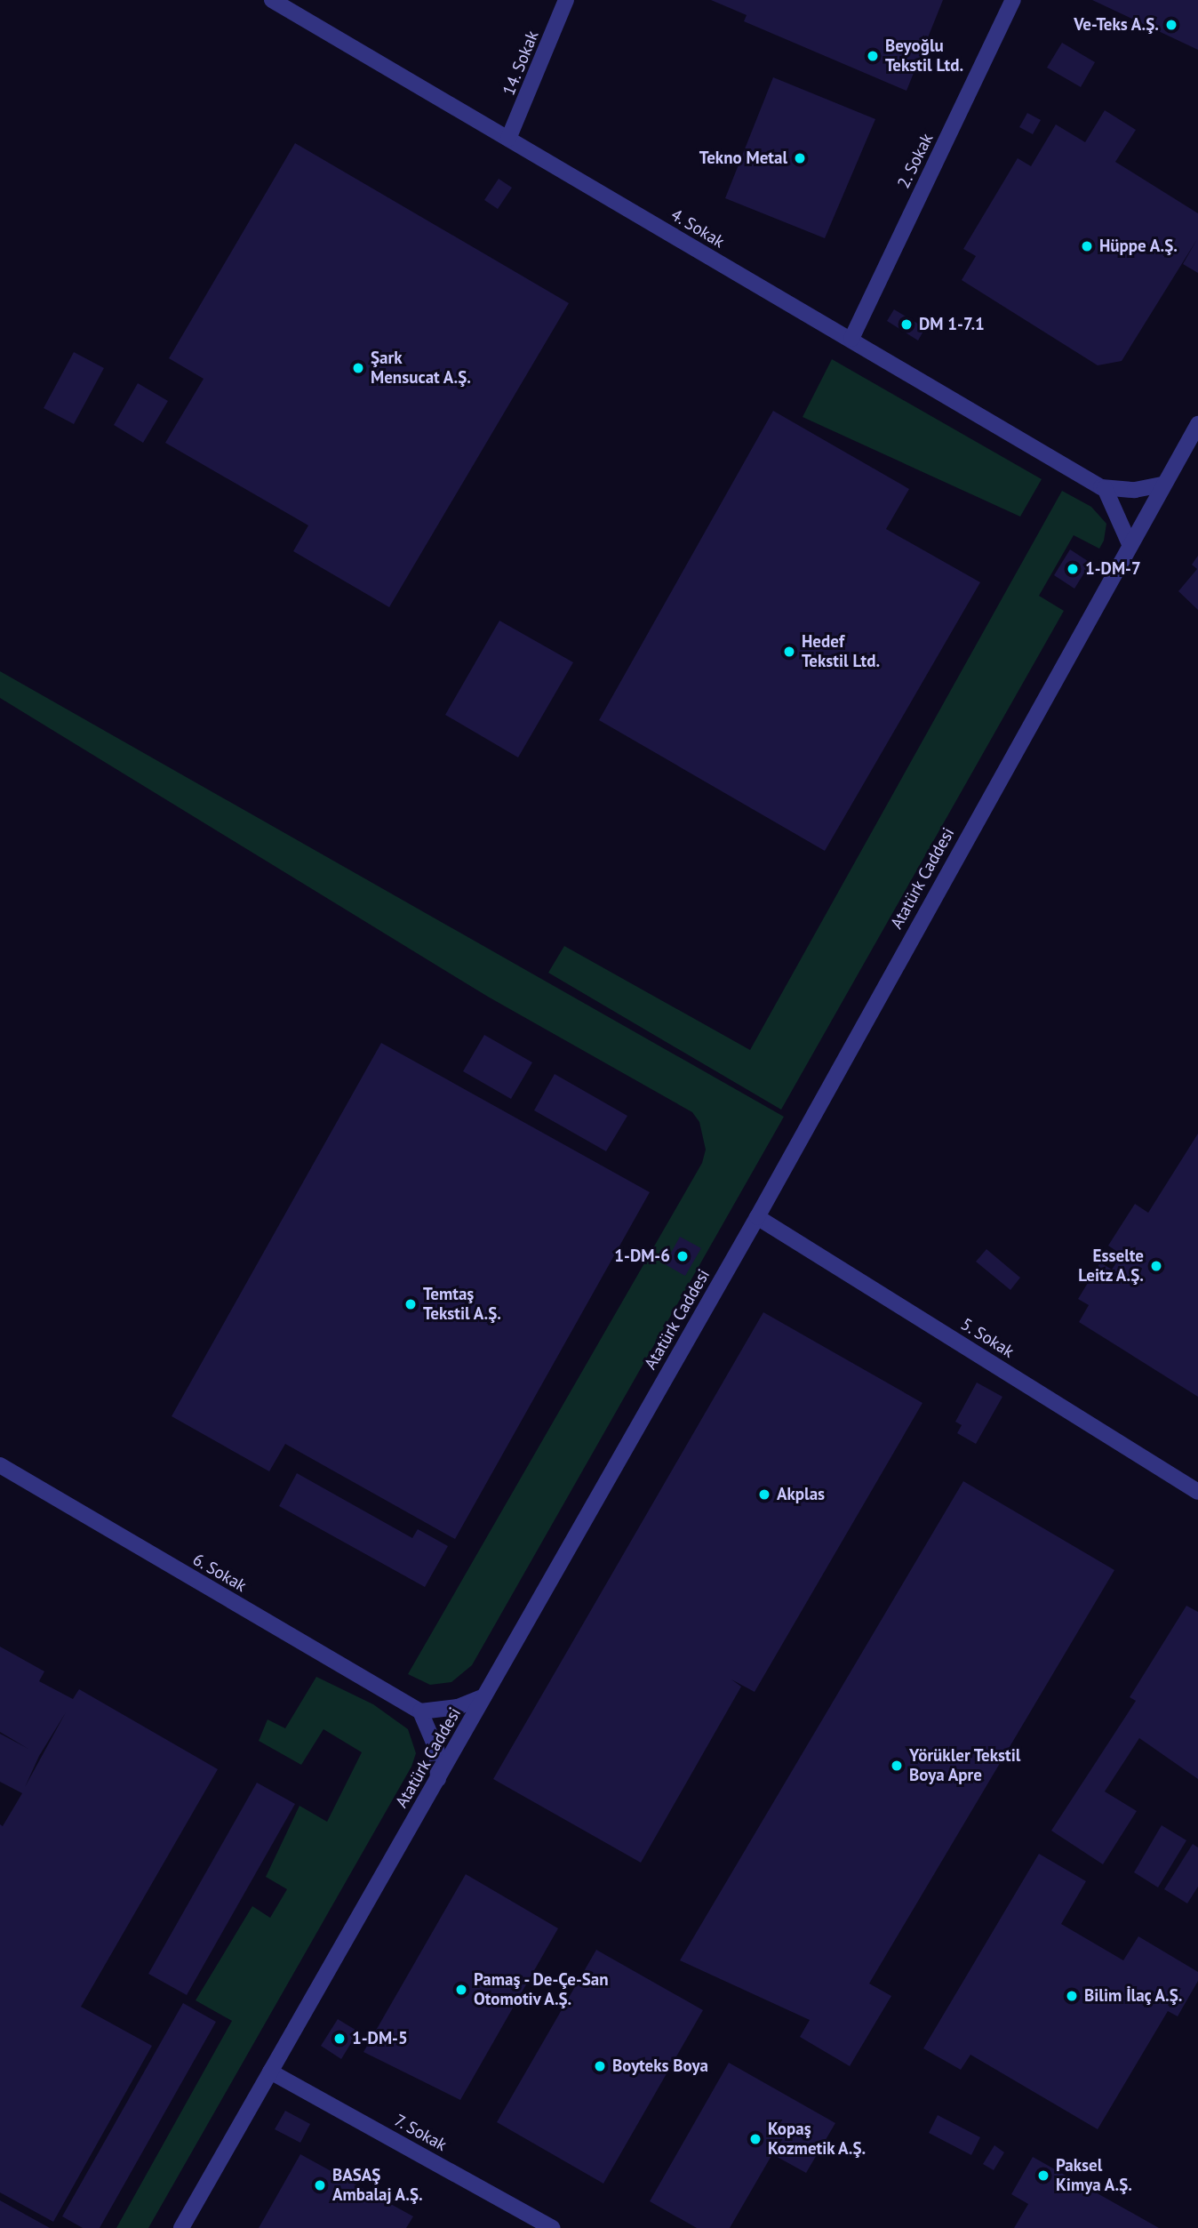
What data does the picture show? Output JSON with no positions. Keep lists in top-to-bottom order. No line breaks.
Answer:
{"streets":{"street":["14. Sokak","2. Sokak","4. Sokak","Atatürk Caddesi","5. Sokak","6. Sokak","7. Sokak"]},"crossings":[["14. Sokak","4. Sokak"],["2. Sokak","4. Sokak"],["Atatürk Caddesi","5. Sokak"],["Atatürk Caddesi","7. Sokak"]],"places":["Ve-Teks A.Ş.","Beyoğlu Tekstil Ltd.","Tekno Metal","Hüppe A.Ş.","DM 1-7.1","Şark Mensucat A.Ş.","1-DM-7","Hedef Tekstil Ltd.","1-DM-6","Esselte Leitz A.Ş.","Temtaş Tekstil A.Ş.","Akplas","Yörükler Tekstil Boya Apre","Pamaş - De-Çe-San Otomotiv A.Ş.","Bilim İlaç A.Ş.","1-DM-5","Boyteks Boya","Kopaş Kozmetik A.Ş.","Paksel Kimya A.Ş.","BASAŞ Ambalaj A.Ş."]}
